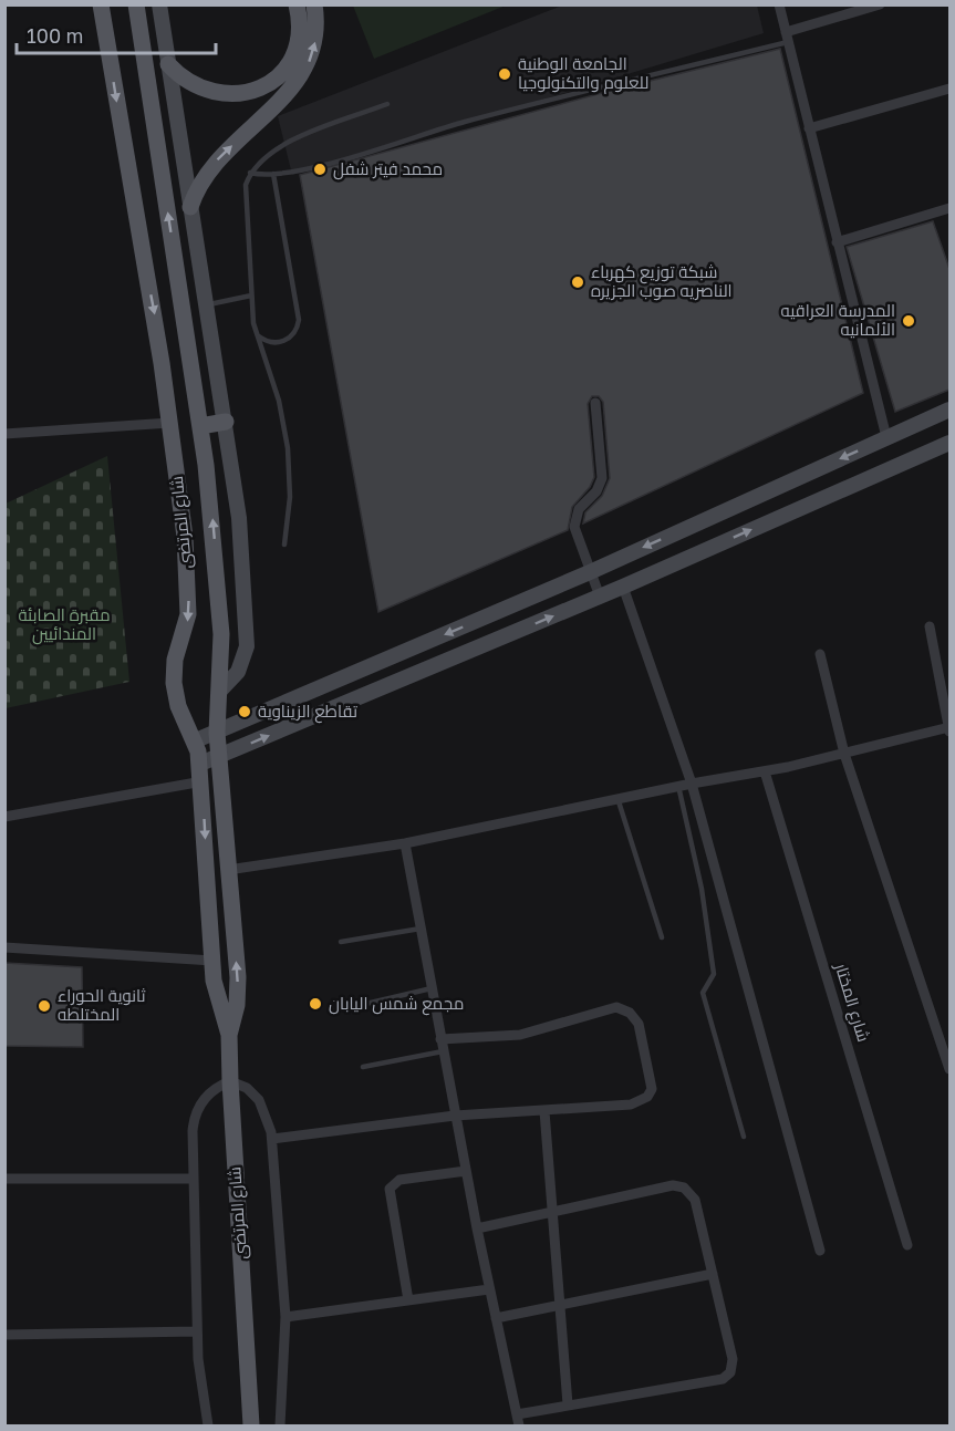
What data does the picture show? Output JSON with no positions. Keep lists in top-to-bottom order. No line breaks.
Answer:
{"streets":{"main road":["شارع المرتضى"],"street":["شارع المختار"]},"parks":["مقبرة الصابئة المندائيين"],"places":["الجامعة الوطنية للعلوم والتكنولوجيا","محمد فيتر شفل","شبكة توزيع كهرباء الناصريه صوب الجزيره","المدرسة العراقيه الألمانيه","تقاطع الزيناوية","مجمع شمس اليابان","ثانوية الحوراء المختلطه"],"scale_bar":"100 m"}
